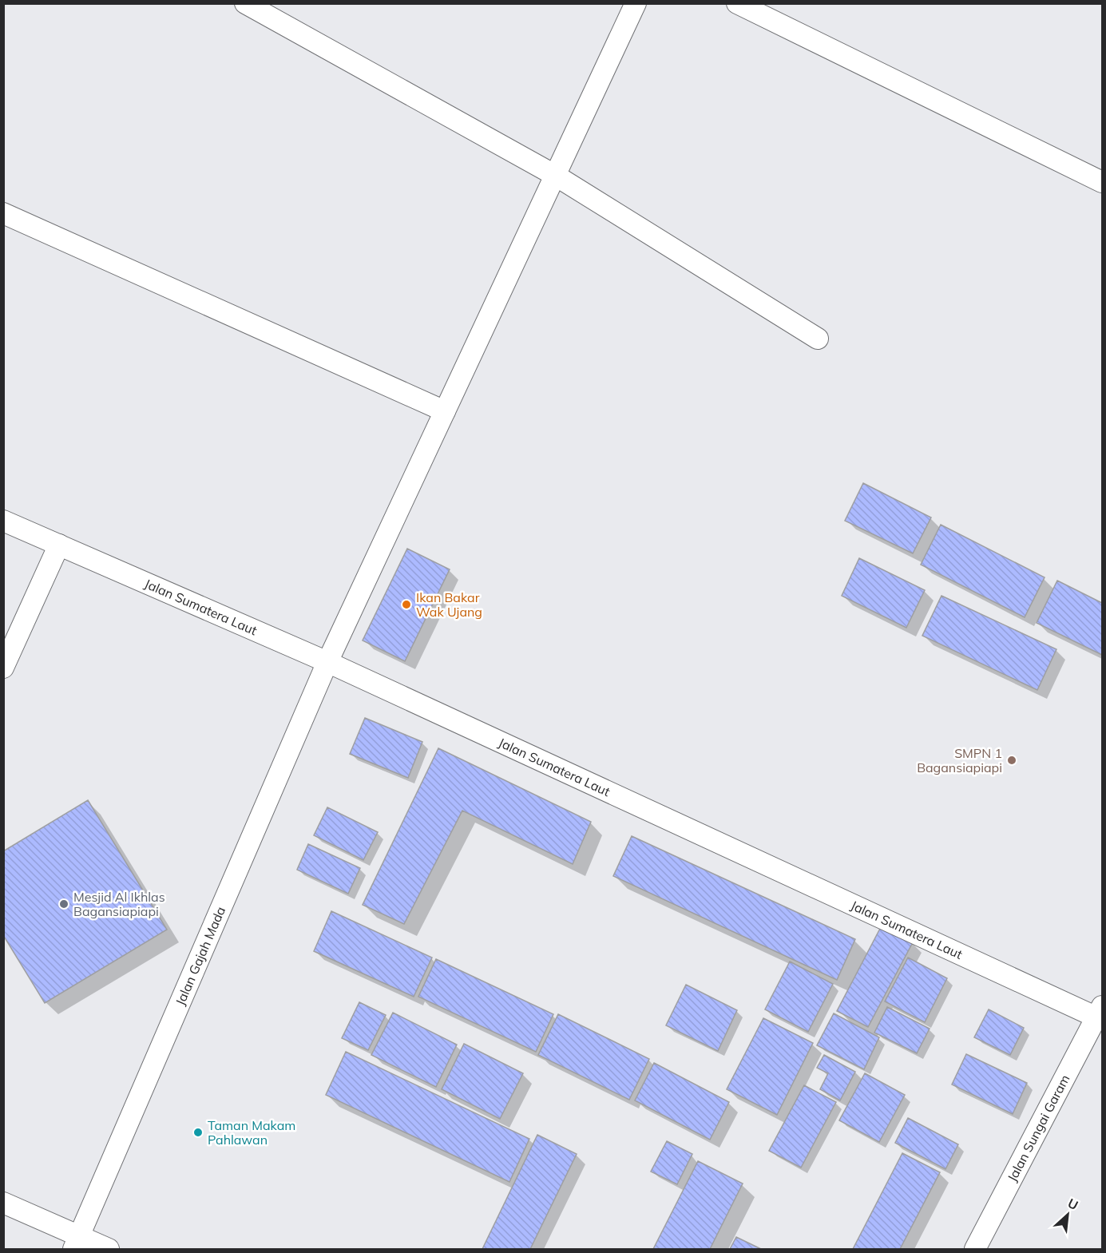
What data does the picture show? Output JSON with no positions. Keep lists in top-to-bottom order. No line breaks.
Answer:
{"streets":{"street":["Jalan Sumatera Laut","Jalan Gajah Mada","Jalan Sungai Garam"]},"crossings":[["Jalan Sumatera Laut","Jalan Gajah Mada"],["Jalan Sumatera Laut","Jalan Sungai Garam"]],"places":["Ikan Bakar Wak Ujang","SMPN 1 Bagansiapiapi","Mesjid Al Ikhlas Bagansiapiapi","Taman Makam Pahlawan"],"north":"top right"}
